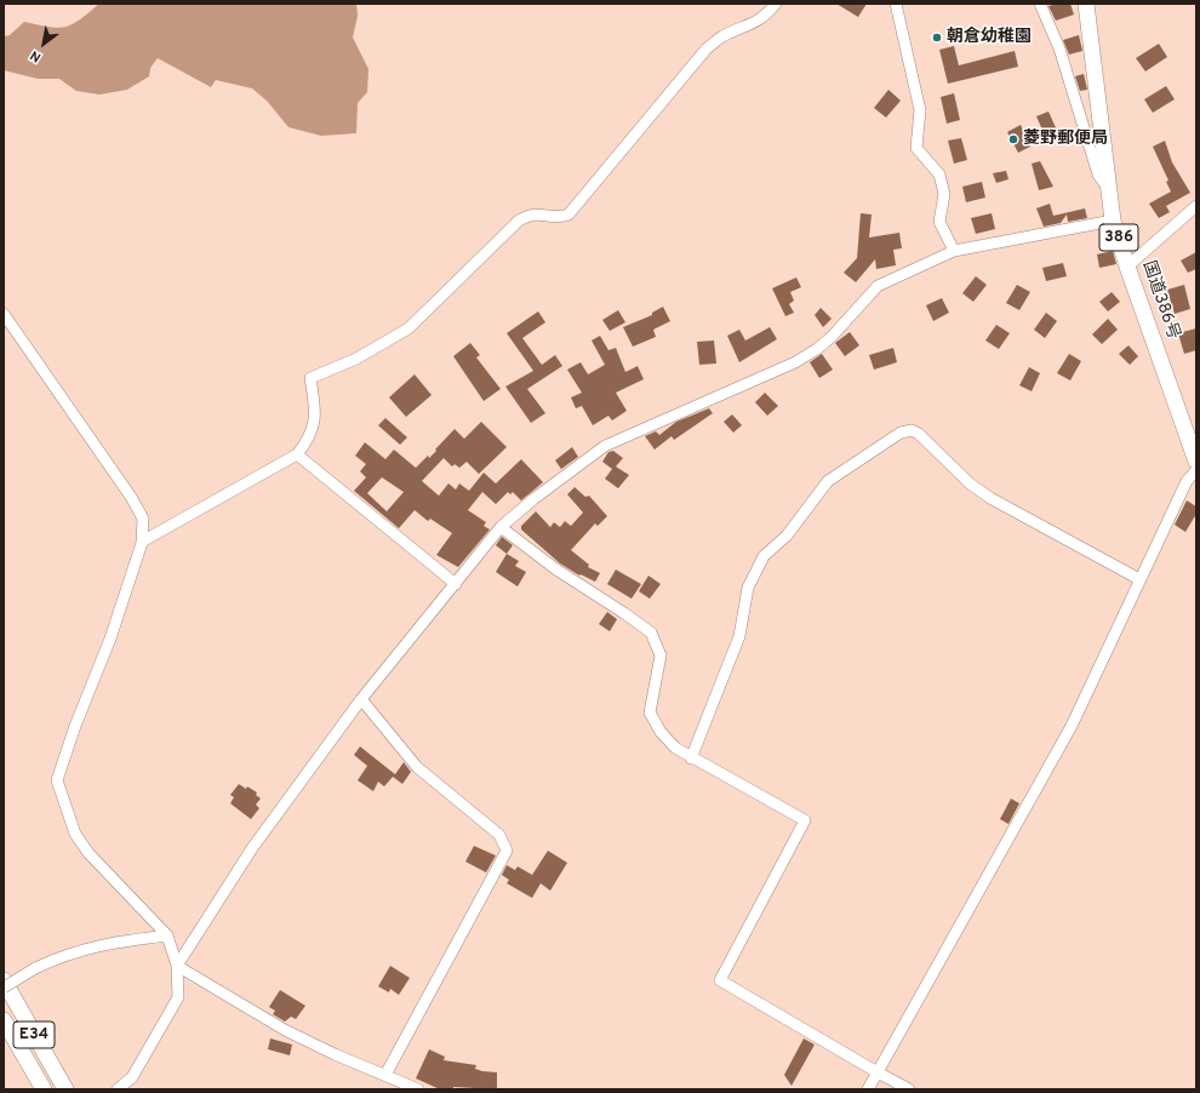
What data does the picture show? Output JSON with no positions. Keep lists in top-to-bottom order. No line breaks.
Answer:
{"streets":{"highway":["386","国道386号","E34"]},"places":["朝倉幼稚園","菱野郵便局"],"north":"bottom left"}
